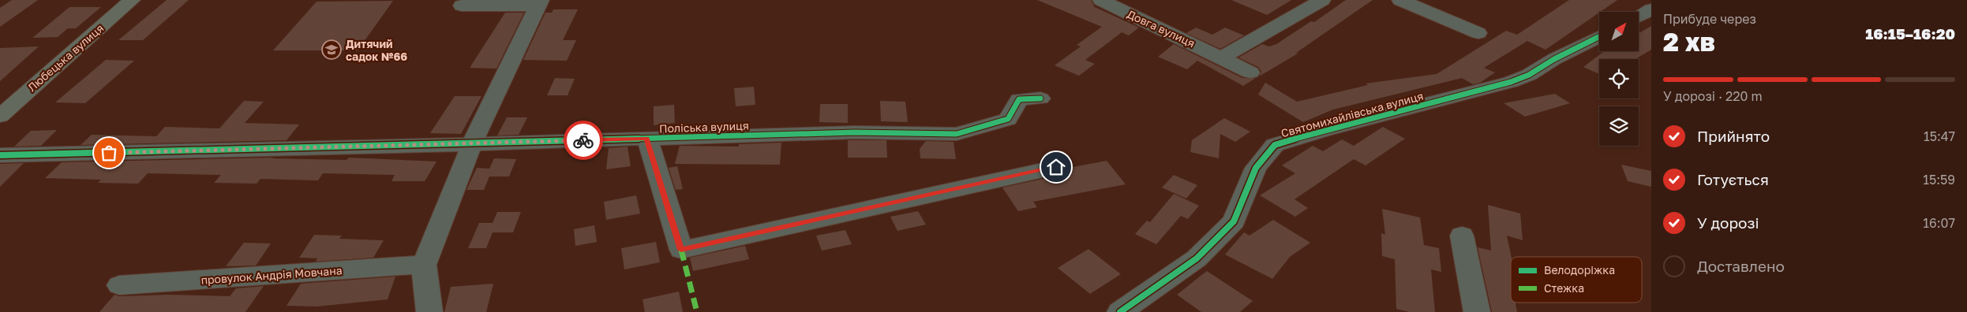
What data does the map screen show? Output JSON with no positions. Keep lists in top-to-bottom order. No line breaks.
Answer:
{"streets":{"main road":["Любецька вулиця"],"street":["Довга вулиця","Святомихайлівська вулиця","Поліська вулиця","провулок Андрія Мовчана"]},"places":{"school or university":["Дитячий садок №66"]},"legend":["Велодоріжка","Стежка"],"north":"top right","page":{"heading":["2 хв","Прибуде через","16:15–16:20"],"bar":"У дорозі · 220 m","list":[["Прийнято","15:47"],["Готується","15:59"],["У дорозі","16:07"],"Доставлено"]}}
